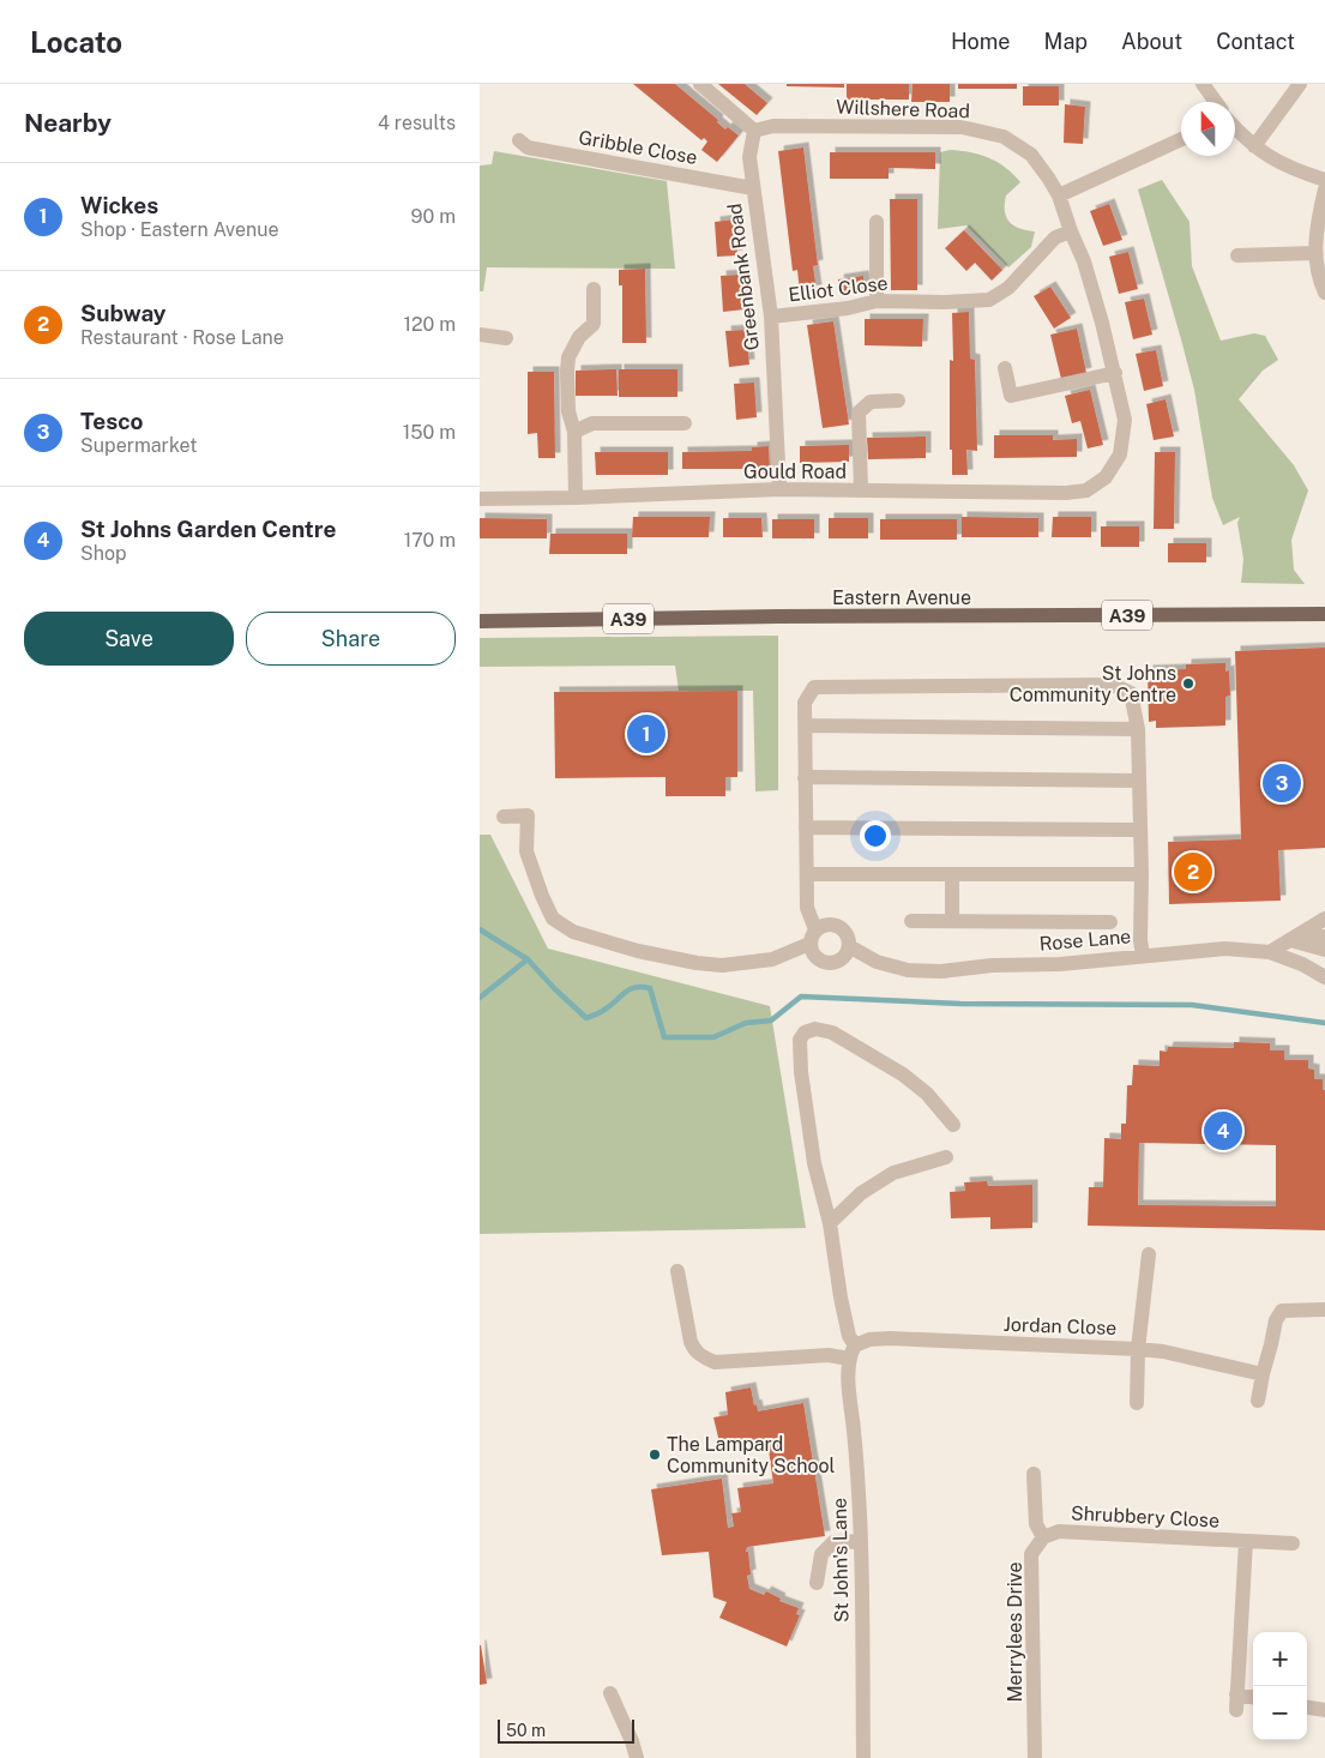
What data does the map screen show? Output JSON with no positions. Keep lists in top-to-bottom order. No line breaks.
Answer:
{"streets":{"main road":["Eastern Avenue","A39"],"street":["Willshere Road","Gribble Close","Greenbank Road","Elliot Close","Gould Road","Rose Lane","Jordan Close","Shrubbery Close","St John's Lane","Merrylees Drive"]},"crossings":[["Willshere Road","Greenbank Road"],["Willshere Road","Elliot Close"],["Willshere Road","Gould Road"],["Gribble Close","Greenbank Road"],["Greenbank Road","Elliot Close"],["Greenbank Road","Gould Road"],["Jordan Close","St John's Lane"],["Shrubbery Close","Merrylees Drive"]],"places":["St Johns Community Centre","The Lampard Community School"],"scale_bar":"50 m","north":"top","page":{"header":"Locato","nav":["Home","Map","About","Contact"],"heading":["Nearby","4 results"],"list":[{"mark":"1","name":"Wickes","note":"Shop · Eastern Avenue","value":"90 m"},{"mark":"2","name":"Subway","note":"Restaurant · Rose Lane","value":"120 m"},{"mark":"3","name":"Tesco","note":"Supermarket","value":"150 m"},{"mark":"4","name":"St Johns Garden Centre","note":"Shop","value":"170 m"}],"buttons":["Save","Share"],"pins":["1","3","2","4"],"map_buttons":["+","−"],"scale":"50 m"}}
